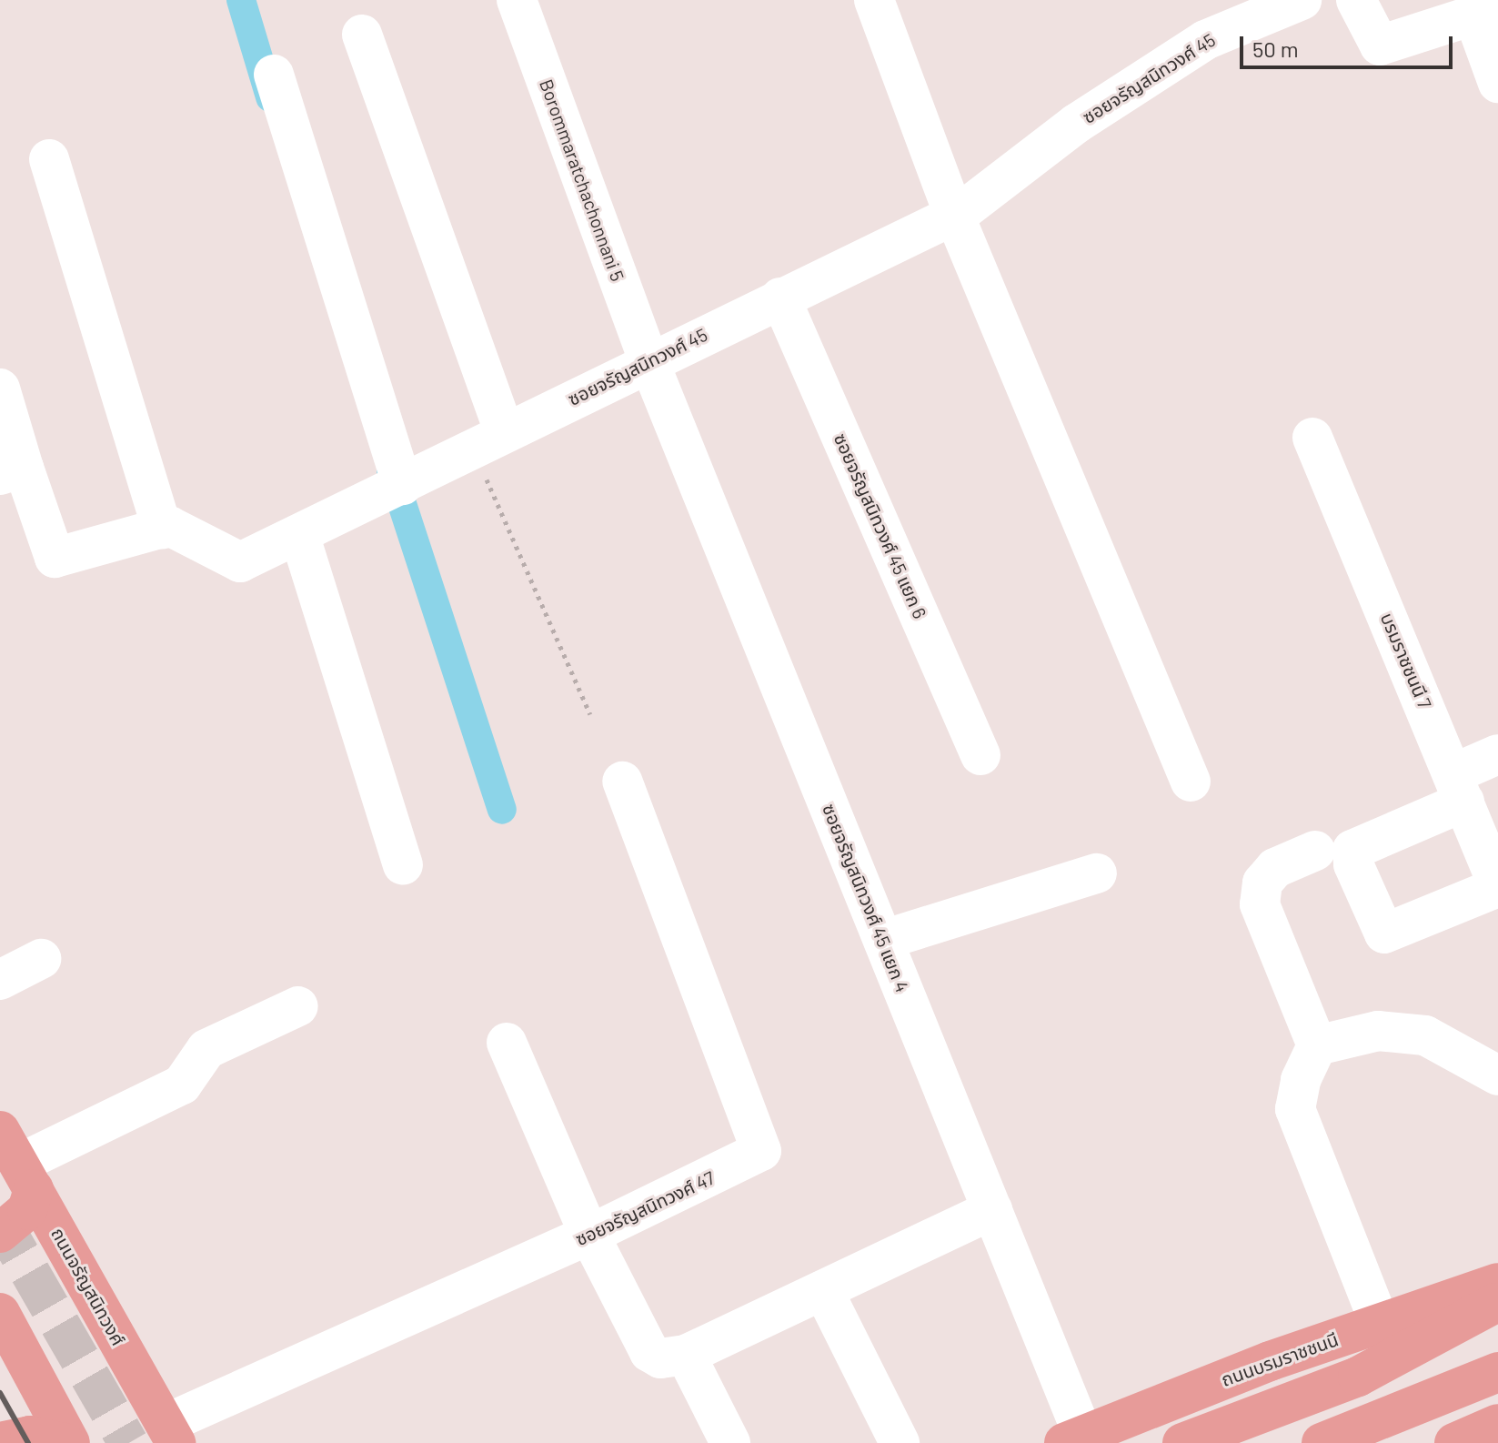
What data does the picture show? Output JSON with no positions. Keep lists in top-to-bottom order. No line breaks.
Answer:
{"streets":{"main road":["ถนนจรัญสนิทวงศ์","ถนนบรมราชชนนี"],"street":["ซอยจรัญสนิทวงศ์ 45","Borommaratchachonnani 5","ซอยจรัญสนิทวงศ์ 45 แยก 6","บรมราชชนนี 7","ซอยจรัญสนิทวงศ์ 45 แยก 4","ซอยจรัญสนิทวงศ์ 47"]},"crossings":[["ซอยจรัญสนิทวงศ์ 45","Borommaratchachonnani 5"],["ซอยจรัญสนิทวงศ์ 45","ซอยจรัญสนิทวงศ์ 45 แยก 6"],["ซอยจรัญสนิทวงศ์ 45","ซอยจรัญสนิทวงศ์ 45 แยก 4"],["Borommaratchachonnani 5","ซอยจรัญสนิทวงศ์ 45 แยก 4"],["ซอยจรัญสนิทวงศ์ 45 แยก 4","ถนนบรมราชชนนี"],["ซอยจรัญสนิทวงศ์ 47","ถนนจรัญสนิทวงศ์"]],"scale_bar":"50 m"}
